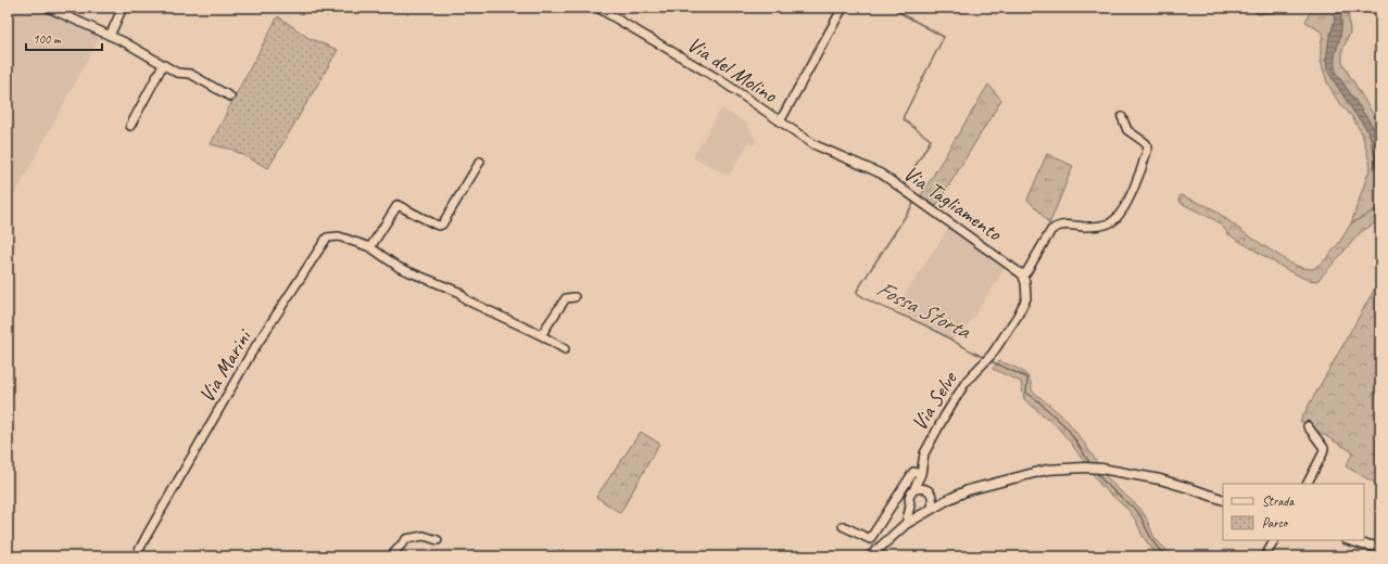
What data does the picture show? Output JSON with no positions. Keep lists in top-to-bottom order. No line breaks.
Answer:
{"streets":{"street":["Via del Molino","Via Tagliamento","Via Marini","Via Selve"]},"crossings":[["Via del Molino","Via Tagliamento"],["Via Tagliamento","Via Selve"]],"water":["Fossa Storta"],"legend":["Strada","Parco"],"scale_bar":"100 m"}
